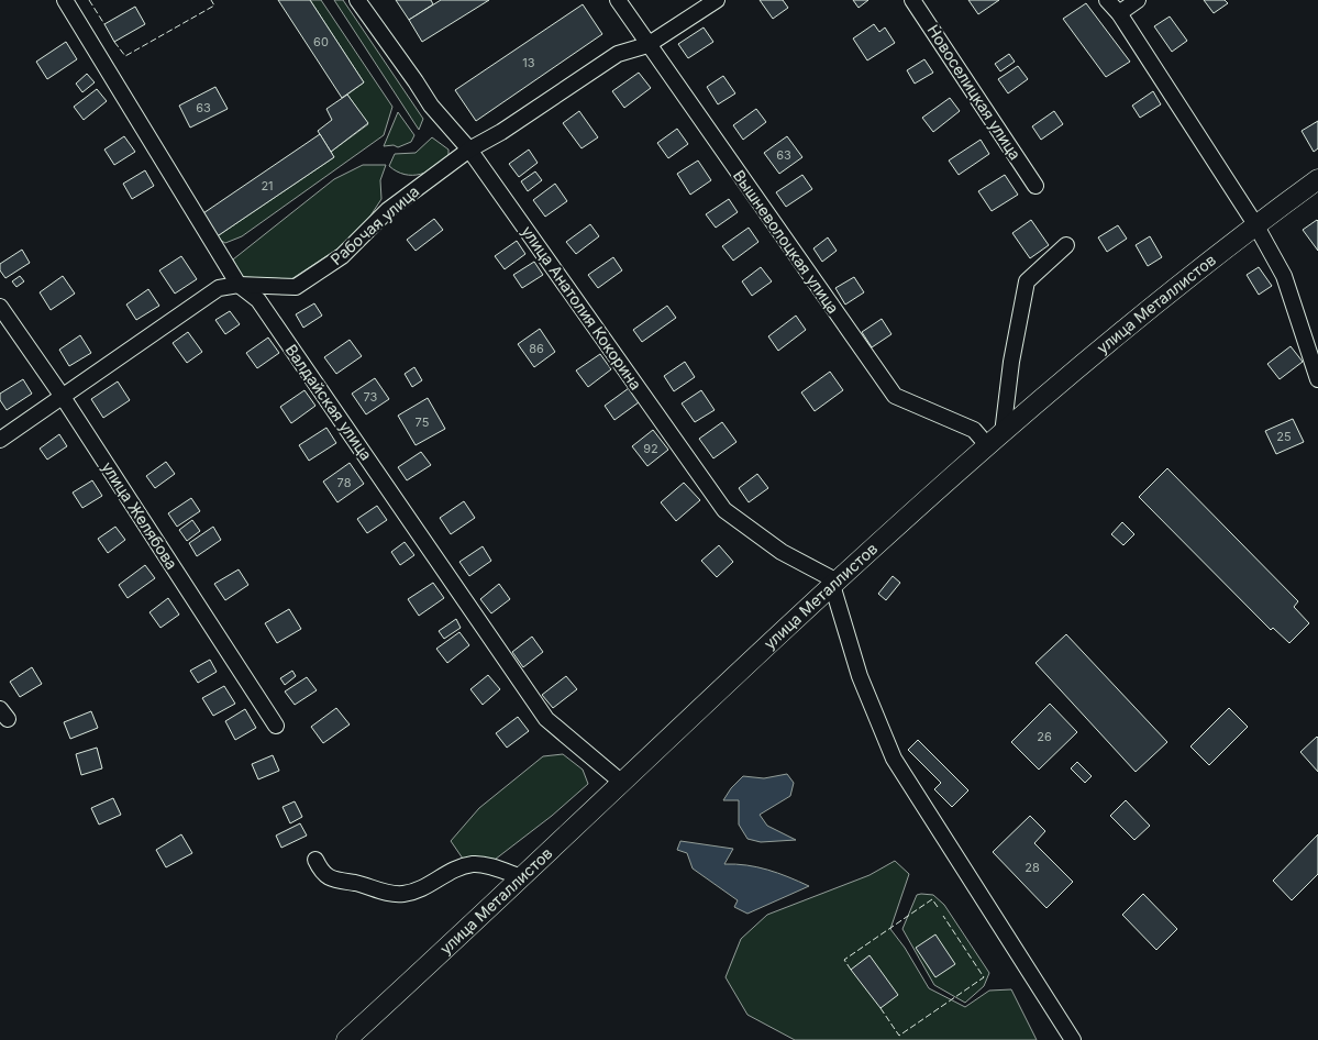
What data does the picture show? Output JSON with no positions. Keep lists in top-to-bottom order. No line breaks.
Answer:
{"streets":{"main road":["улица Металлистов"],"street":["Новоселицкая улица","Рабочая улица","Вышневолоцкая улица","улица Анатолия Кокорина","Валдайская улица","улица Желябова"]},"crossings":[["Рабочая улица","Вышневолоцкая улица"],["Рабочая улица","улица Анатолия Кокорина"],["Рабочая улица","Валдайская улица"],["Рабочая улица","улица Желябова"],["Вышневолоцкая улица","улица Металлистов"],["улица Металлистов","улица Анатолия Кокорина"],["улица Металлистов","Валдайская улица"]],"house_numbers":["60","13","63","63","21","86","73","75","25","92","78","26","28"]}
